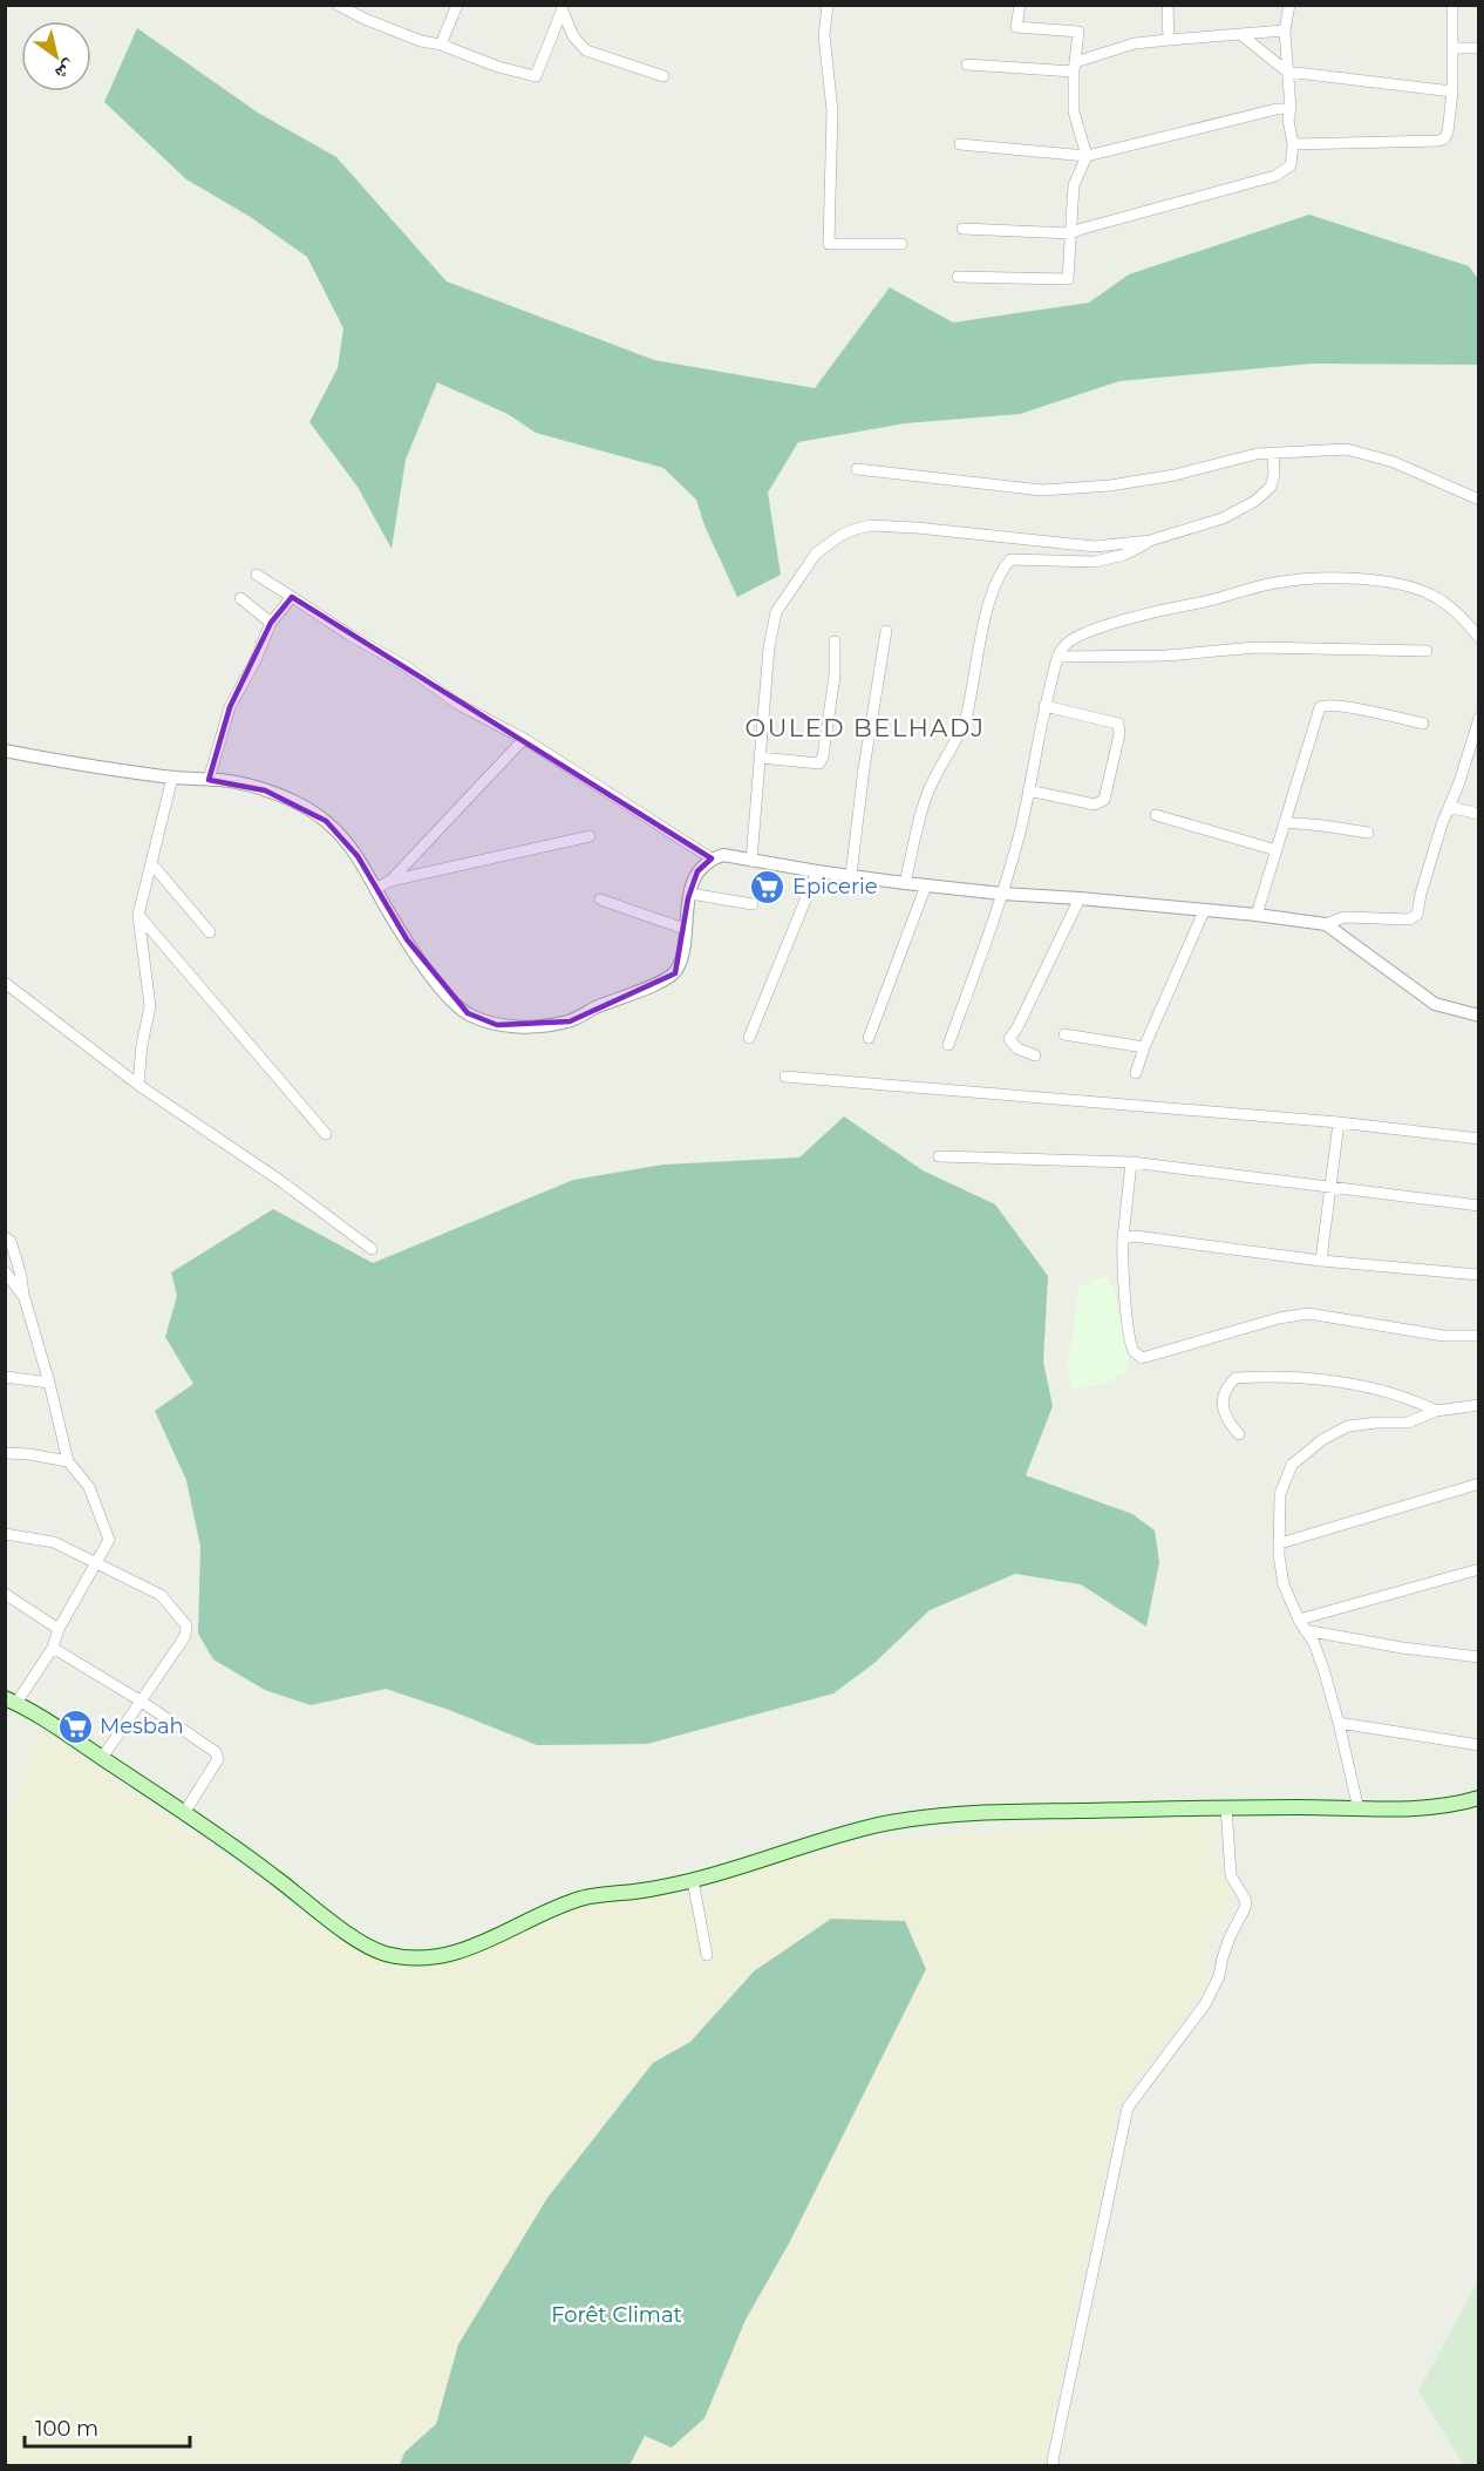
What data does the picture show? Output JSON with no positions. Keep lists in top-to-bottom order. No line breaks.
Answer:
{"districts":["OULED BELHADJ"],"parks":["Forêt Climat"],"places":{"supermarket":["Epicerie","Mesbah"]},"scale_bar":"100 m","north":"bottom right"}
